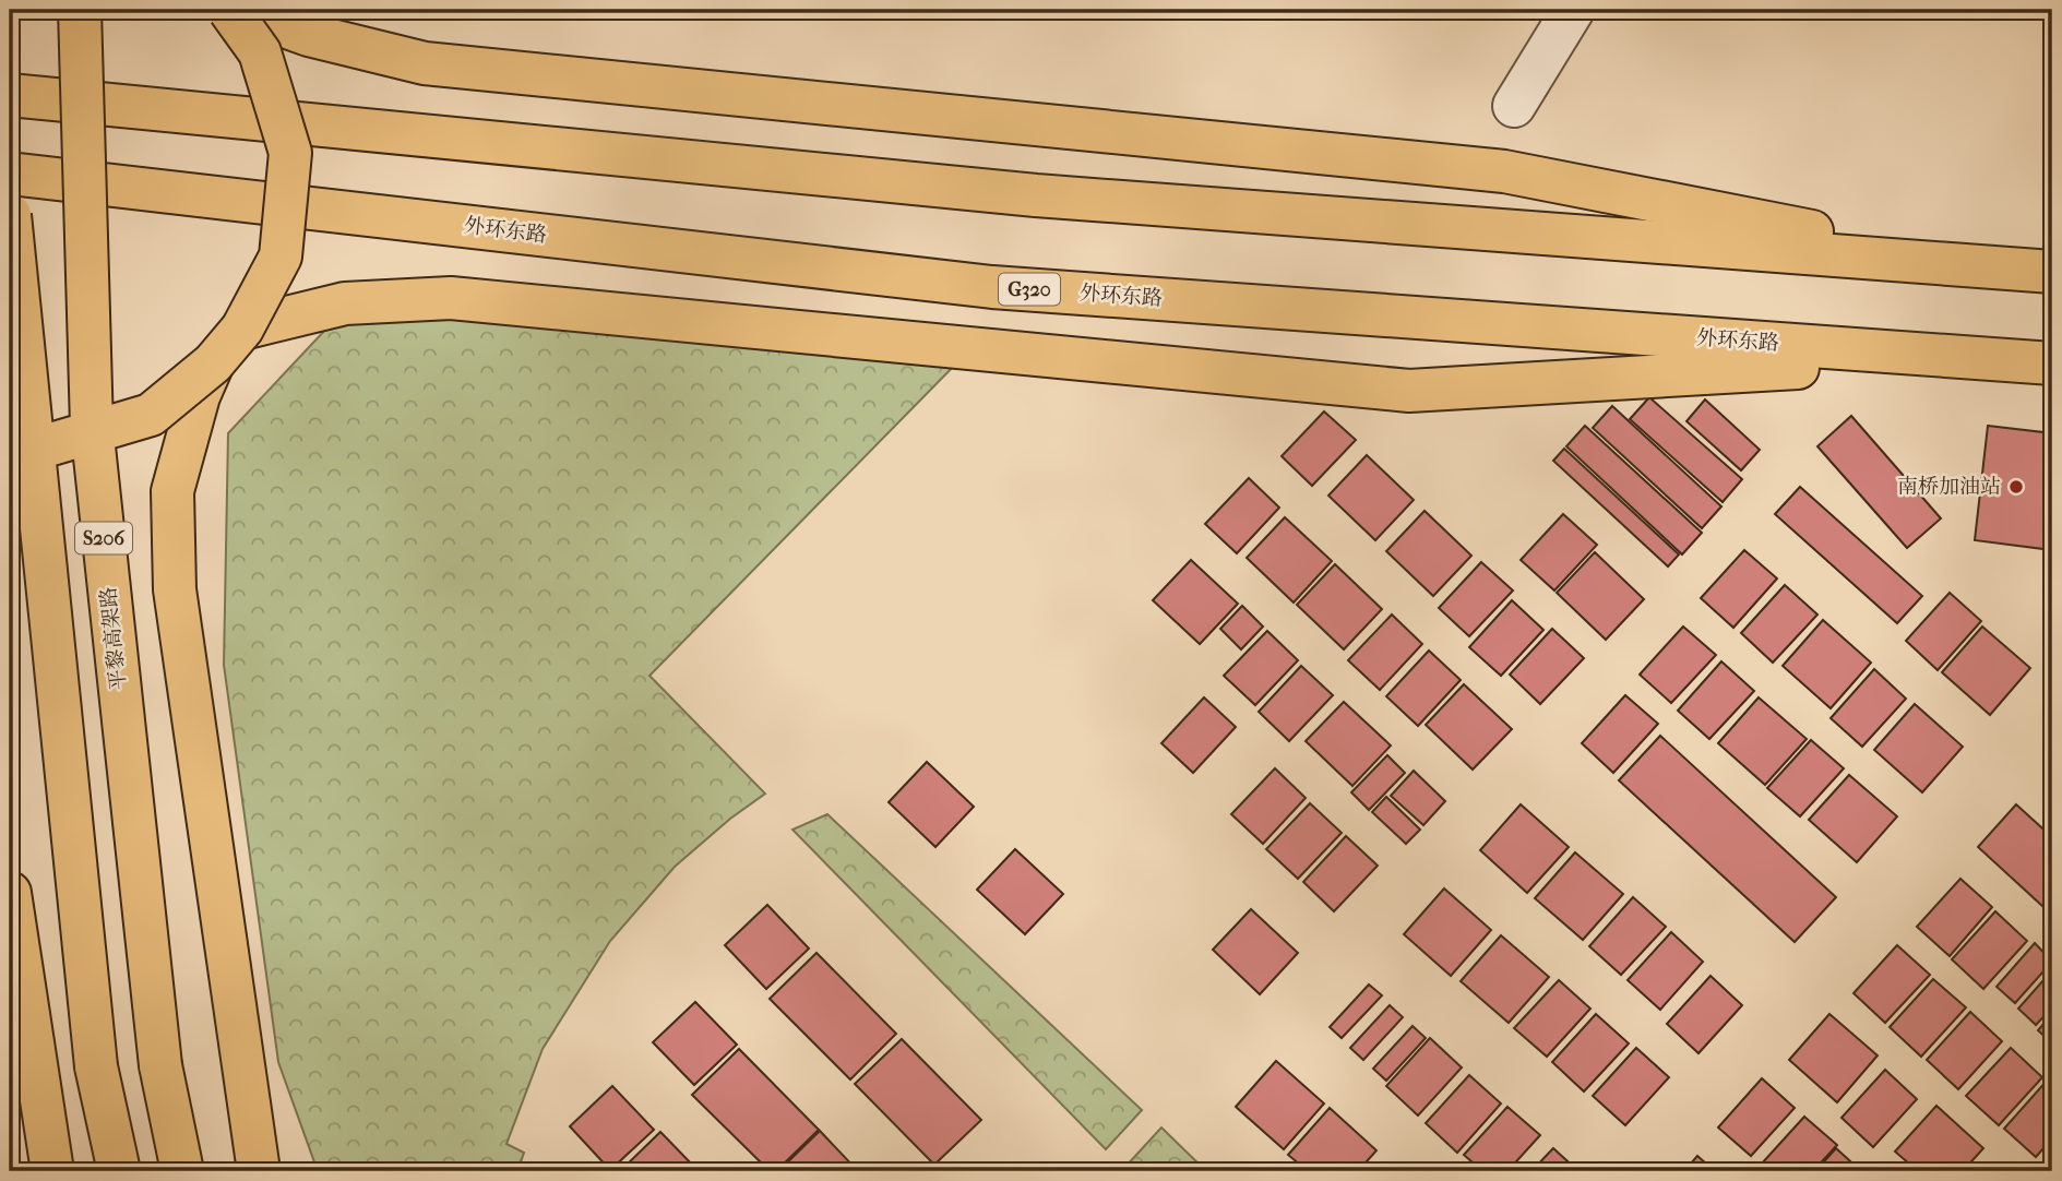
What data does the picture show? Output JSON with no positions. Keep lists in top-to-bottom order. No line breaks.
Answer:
{"streets":{"highway":["外环东路","G320","S206","平黎高架路"]},"places":["南桥加油站"]}
